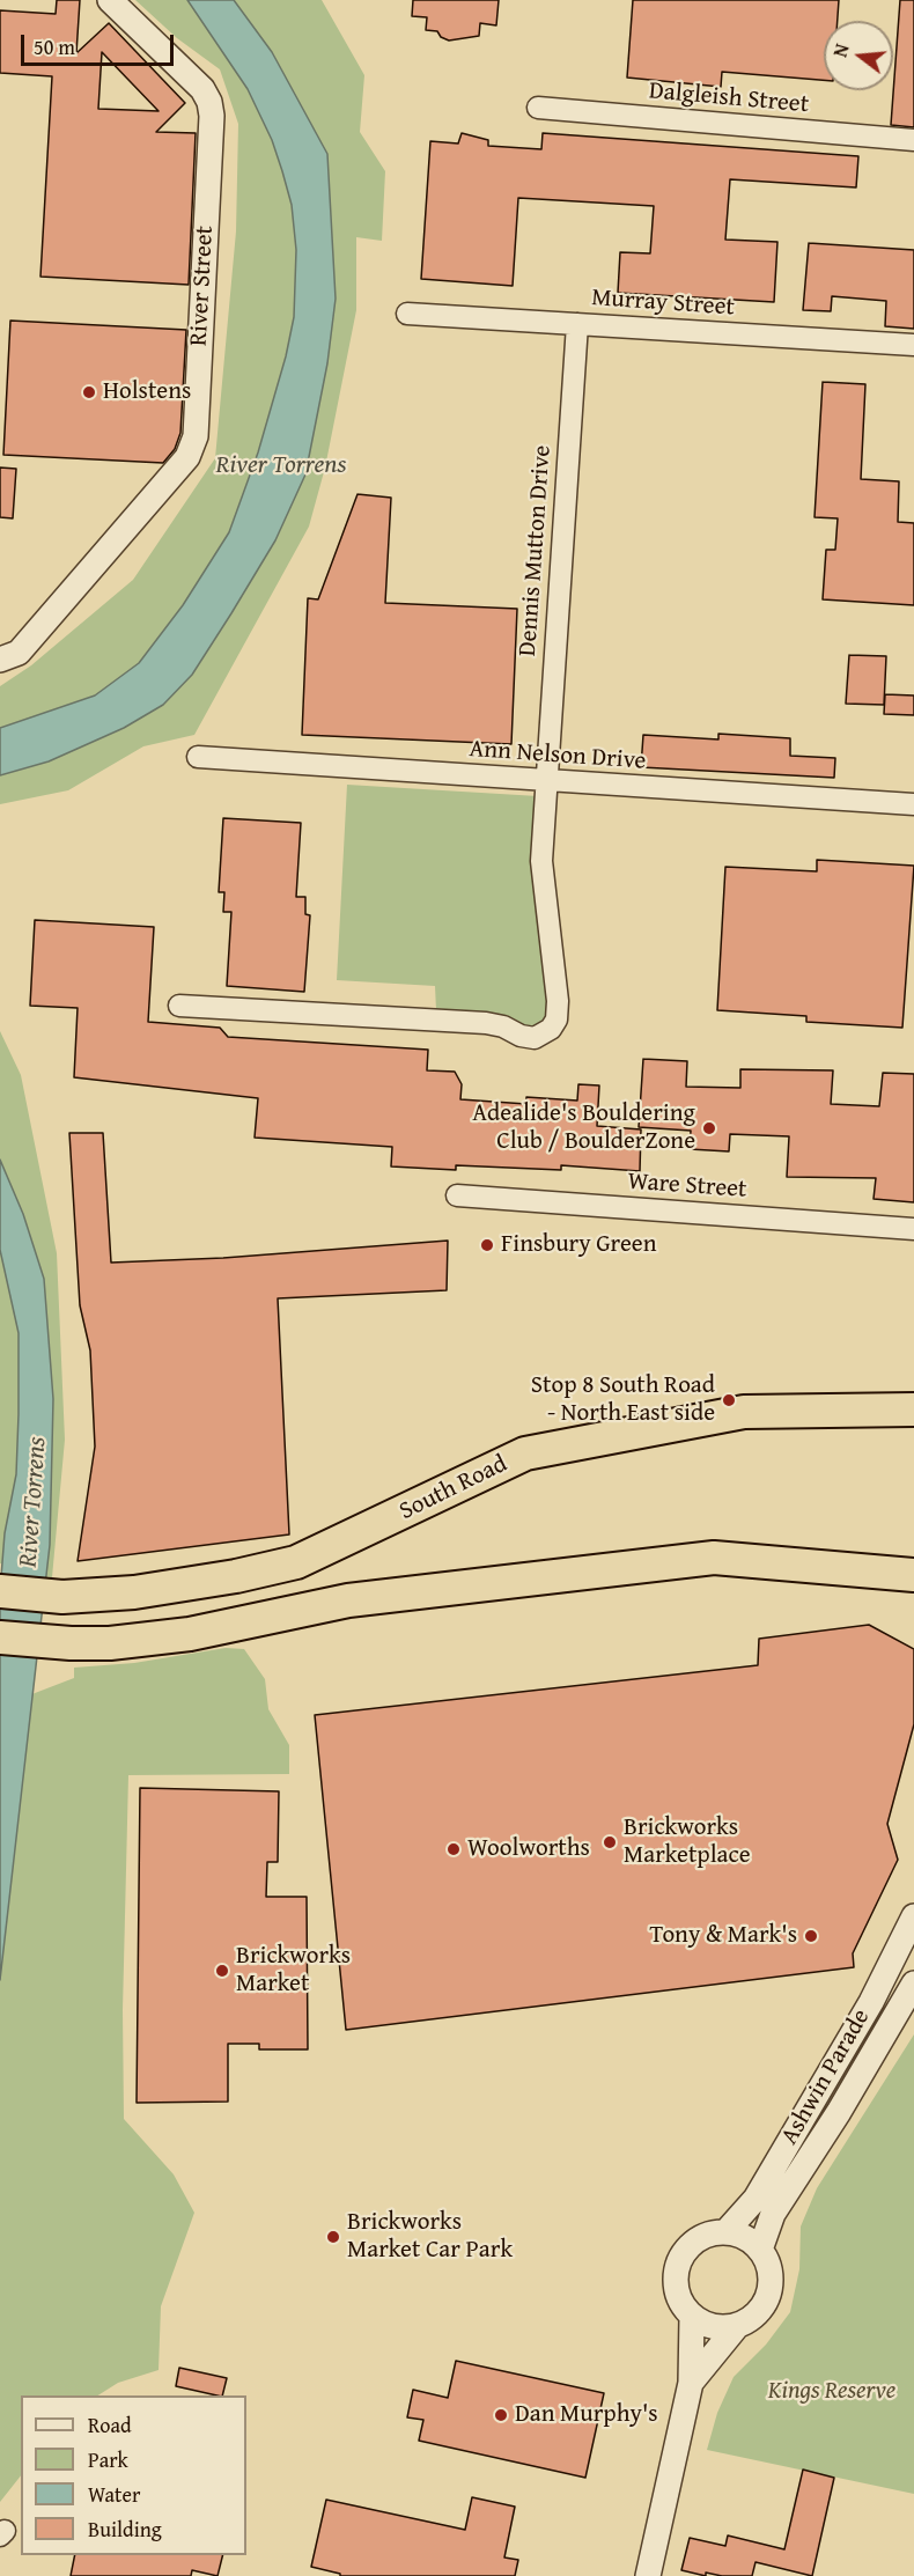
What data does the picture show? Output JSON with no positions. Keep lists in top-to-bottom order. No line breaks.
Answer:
{"streets":{"highway":["South Road"],"street":["Dalgleish Street","River Street","Murray Street","Dennis Mutton Drive","Ann Nelson Drive","Ware Street","Ashwin Parade"]},"crossings":[["Murray Street","Dennis Mutton Drive"],["Dennis Mutton Drive","Ann Nelson Drive"]],"water":["River Torrens"],"parks":["Kings Reserve"],"places":["Holstens","Adealide's Bouldering Club / BoulderZone","Finsbury Green","Stop 8 South Road - North East side","Brickworks Marketplace","Woolworths","Tony & Mark's","Brickworks Market","Brickworks Market Car Park","Dan Murphy's"],"legend":["Road","Park","Water","Building"],"scale_bar":"50 m","north":"left"}
